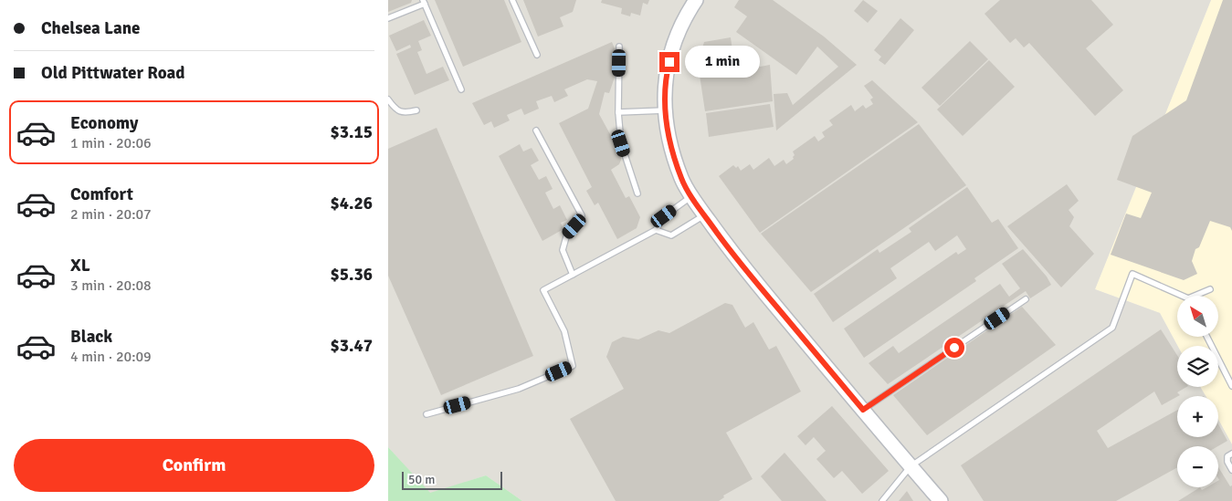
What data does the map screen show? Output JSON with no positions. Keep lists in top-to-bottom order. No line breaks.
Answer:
{"scale_bar":"50 m","north":"top left","page":{"banner":["Chelsea Lane","Old Pittwater Road"],"bubble":"1 min","list":[{"name":"Economy","note":"1 min · 20:06","value":"$3.15"},{"name":"Comfort","note":"2 min · 20:07","value":"$4.26"},{"name":"XL","note":"3 min · 20:08","value":"$5.36"},{"name":"Black","note":"4 min · 20:09","value":"$3.47"}],"map_buttons":["+","−"],"buttons":"Confirm","scale":"50 m"}}
